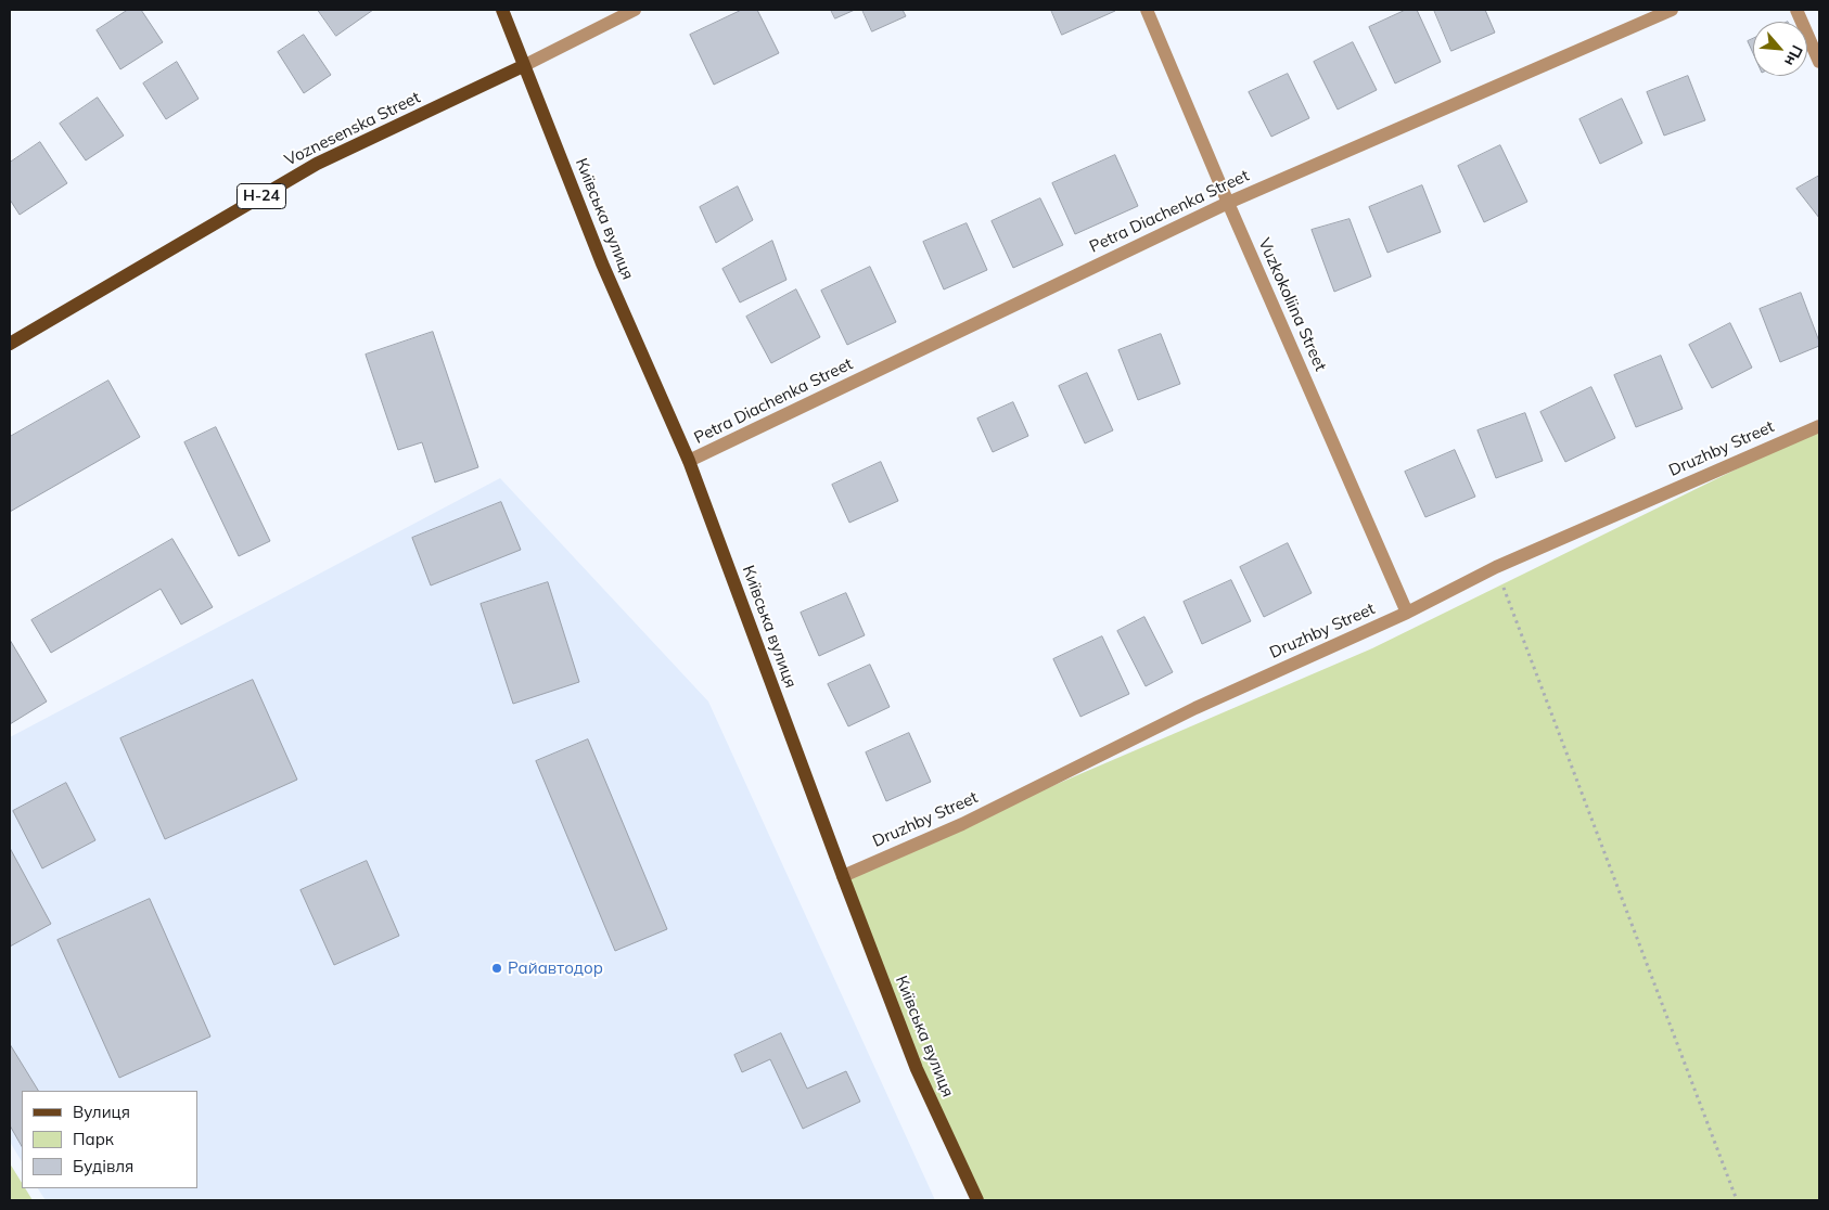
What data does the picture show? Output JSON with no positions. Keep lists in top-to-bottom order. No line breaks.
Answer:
{"streets":{"main road":["Voznesenska Street","Н-24","Київська вулиця"],"street":["Petra Diachenka Street","Vuzkokoliina Street","Druzhby Street"]},"crossings":[["Voznesenska Street","Київська вулиця"],["Petra Diachenka Street","Київська вулиця"],["Petra Diachenka Street","Vuzkokoliina Street"],["Київська вулиця","Druzhby Street"],["Vuzkokoliina Street","Druzhby Street"]],"places":["Райавтодор"],"legend":["Вулиця","Парк","Будівля"],"north":"bottom right"}
